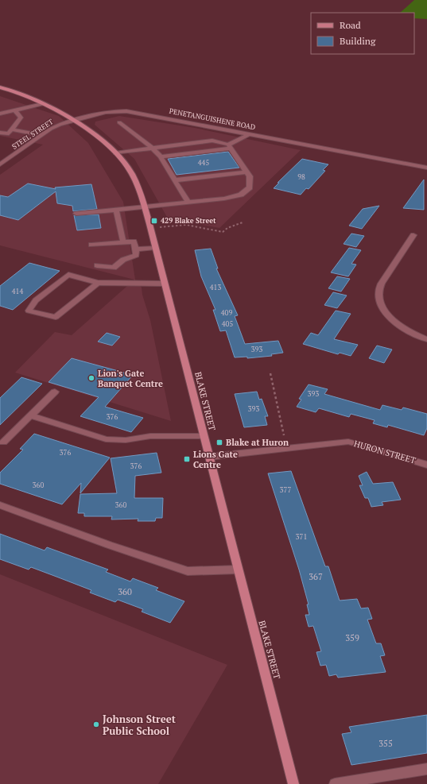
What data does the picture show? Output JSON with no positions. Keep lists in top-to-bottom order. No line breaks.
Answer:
{"streets":{"main road":["BLAKE STREET"],"street":["PENETANGUISHENE ROAD","STEEL STREET","HURON STREET"]},"crossings":[["PENETANGUISHENE ROAD","STEEL STREET"],["PENETANGUISHENE ROAD","BLAKE STREET"],["STEEL STREET","BLAKE STREET"],["BLAKE STREET","HURON STREET"]],"places":{"transit":["429 Blake Street","Blake at Huron","Lions Gate Centre"],"other":["Lion's Gate Banquet Centre","Johnson Street Public School"]},"house_numbers":["445","98","413","414","409","405","393","393","393","376","376","376","360","377","360","371","367","360","359","355"],"legend":["Road","Building"]}
